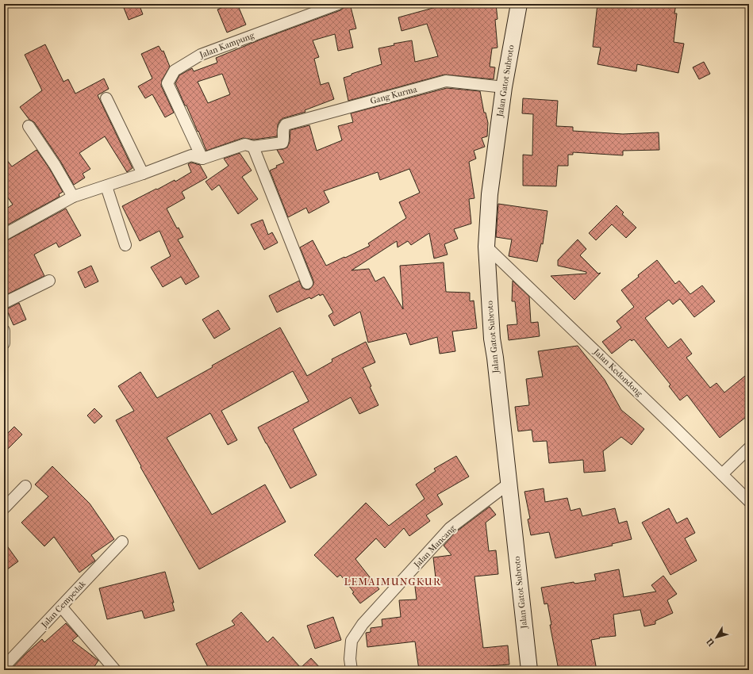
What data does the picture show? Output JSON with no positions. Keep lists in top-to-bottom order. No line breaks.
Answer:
{"streets":{"main road":["Jalan Gatot Subroto"],"street":["Jalan Kampung","Gang Kurma","Jalan Kedondong","Jalan Mancang","Jalan Cempedak"]},"crossings":[["Jalan Gatot Subroto","Gang Kurma"],["Jalan Gatot Subroto","Jalan Kedondong"],["Jalan Gatot Subroto","Jalan Mancang"]],"districts":["LEMAIMUNGKUR"],"north":"bottom left"}
